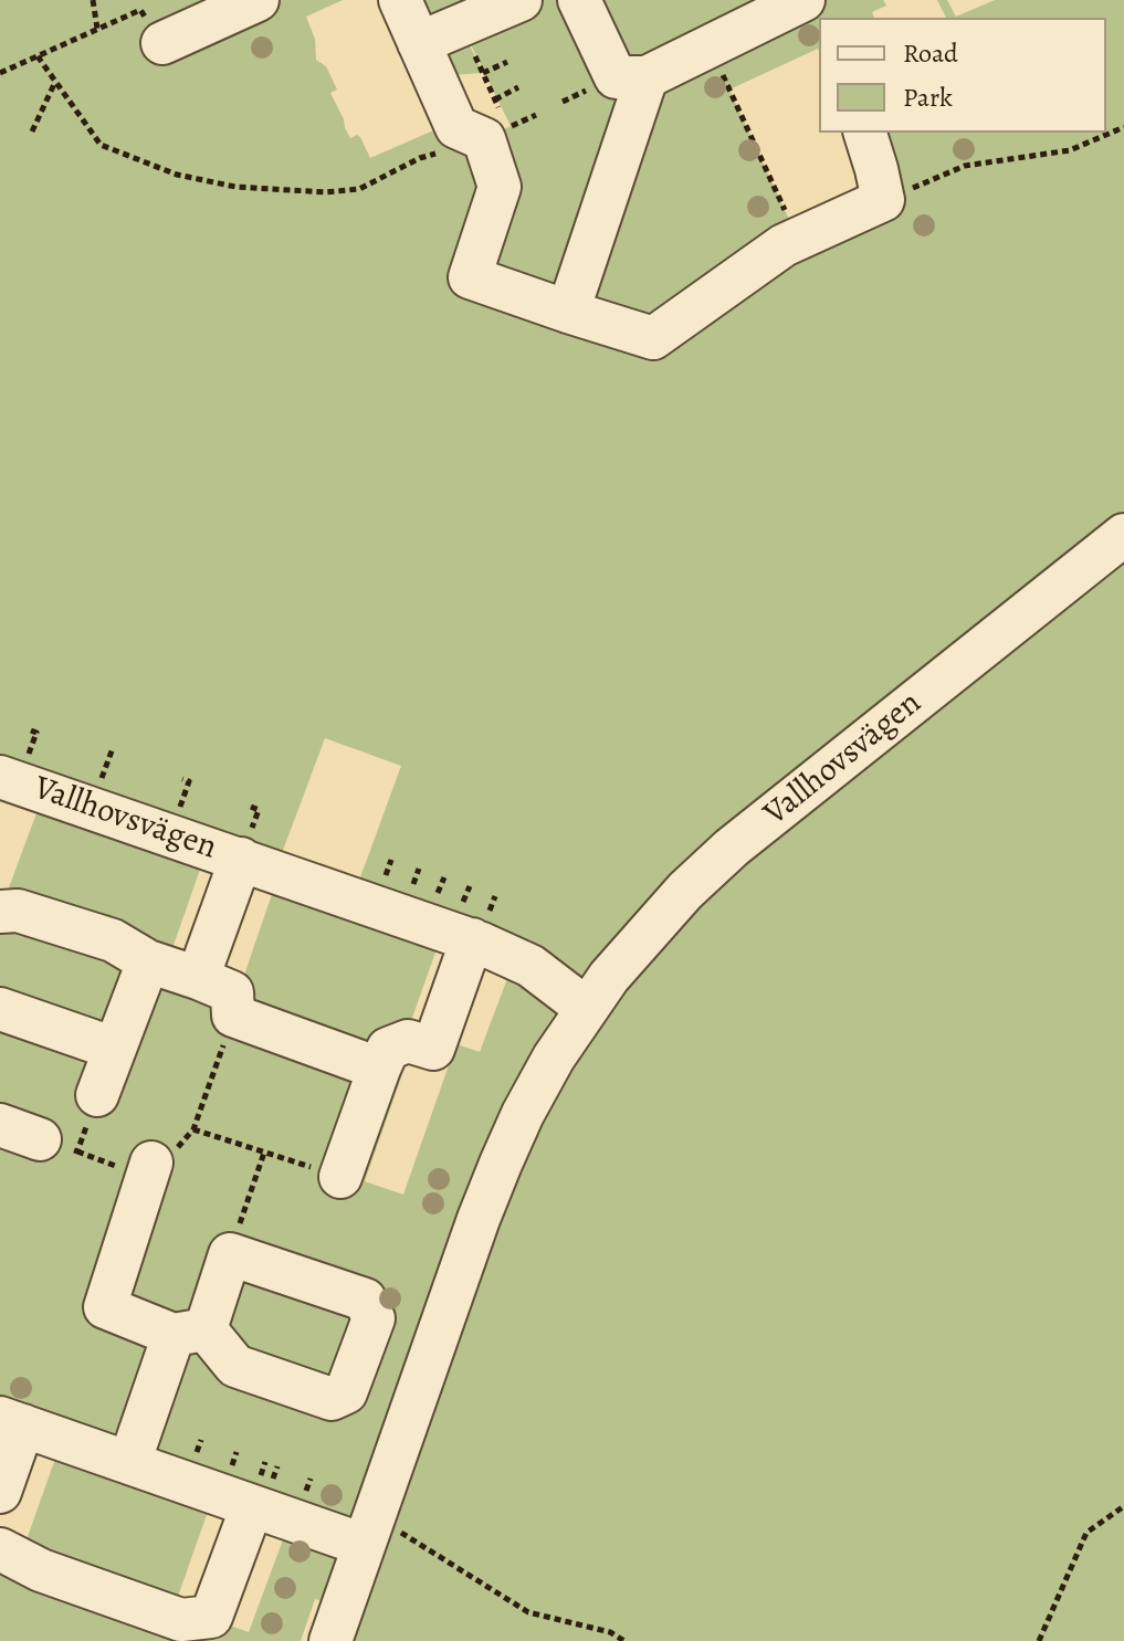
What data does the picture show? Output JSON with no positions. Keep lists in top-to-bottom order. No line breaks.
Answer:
{"streets":{"street":["Vallhovsvägen"]},"legend":["Road","Park"]}
